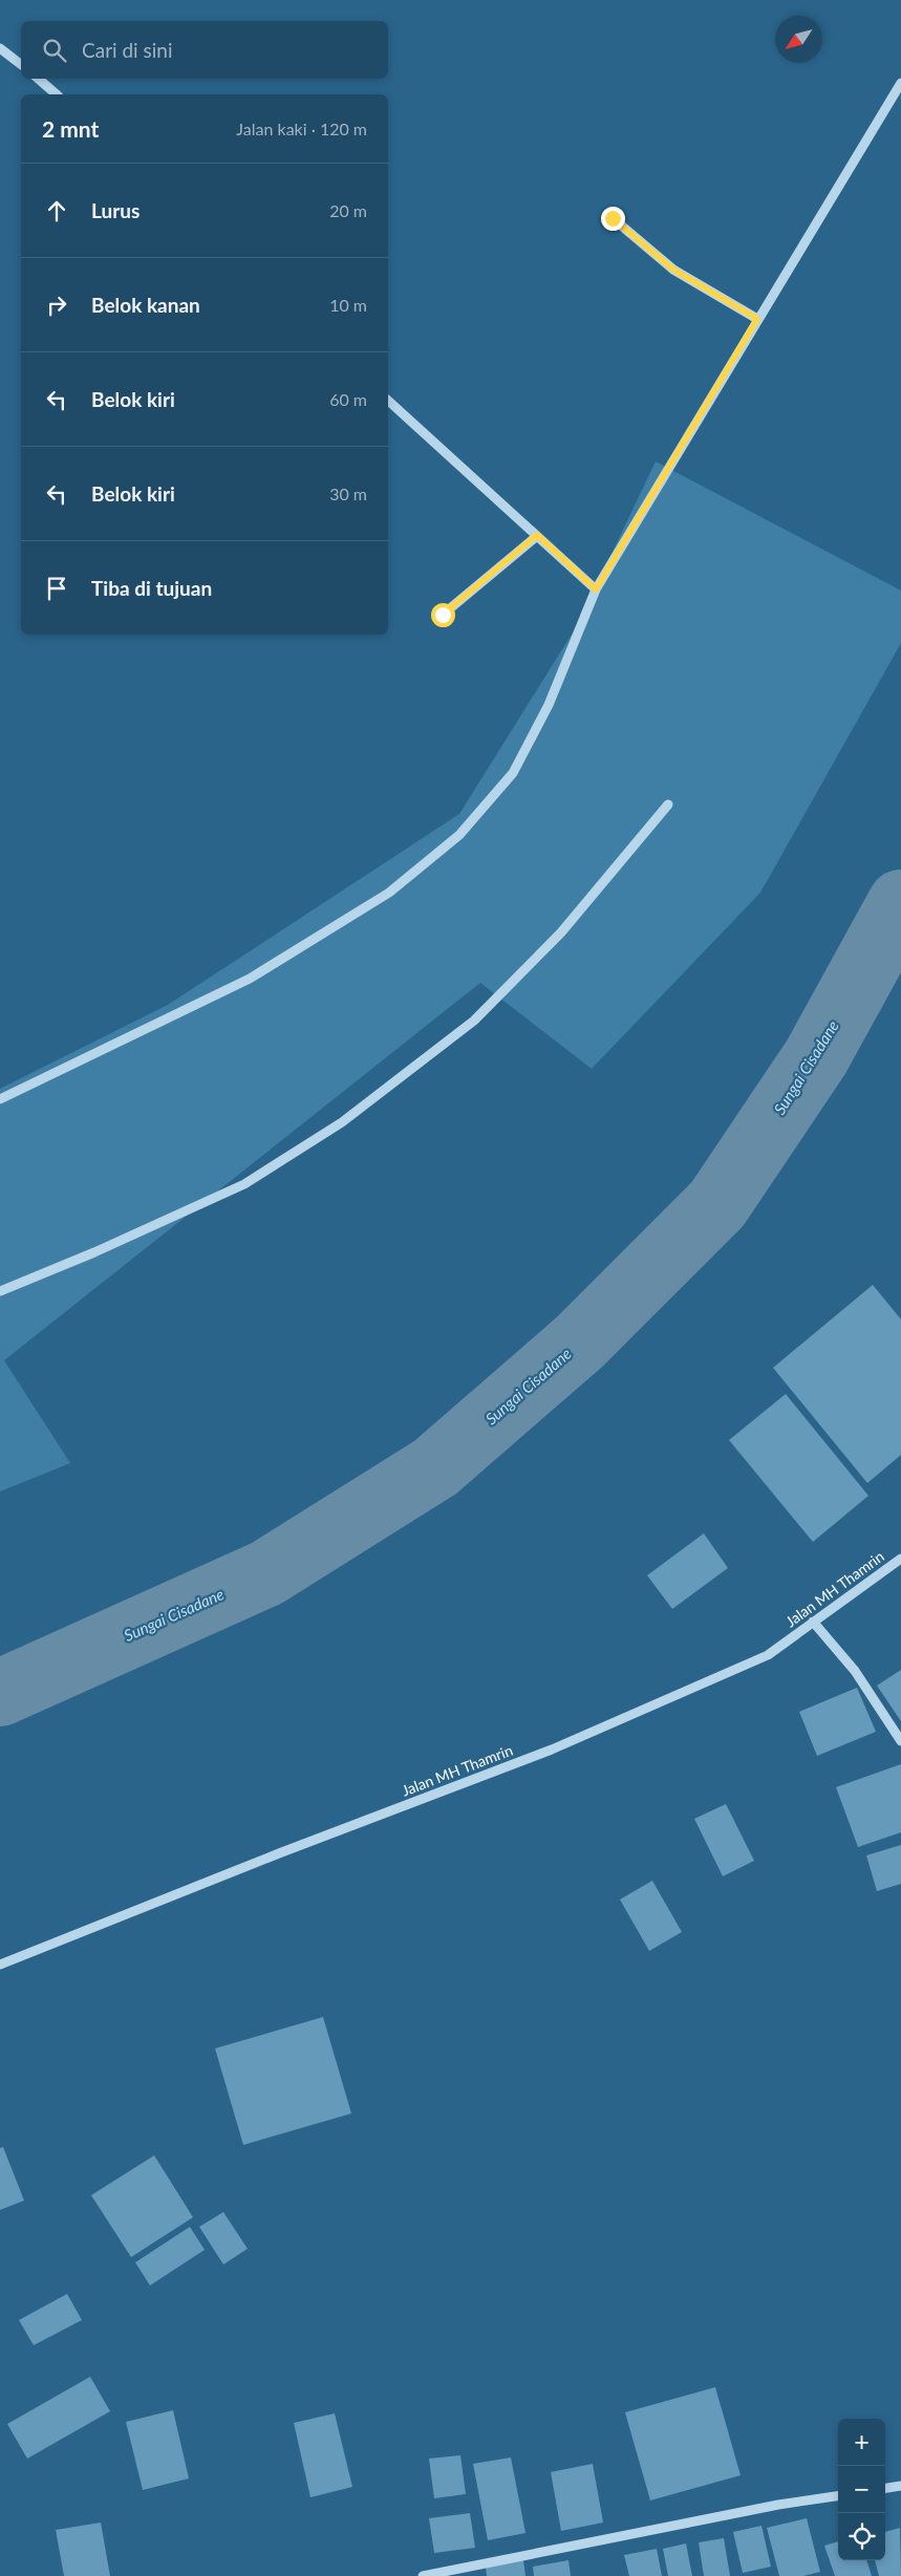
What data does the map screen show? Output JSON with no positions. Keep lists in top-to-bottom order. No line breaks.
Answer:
{"streets":{"street":["Jalan MH Thamrin"]},"water":["Sungai Cisadane"],"north":"bottom left","page":{"search":"Cari di sini","heading":["2 mnt","Jalan kaki · 120 m"],"list":[["Lurus","20 m"],["Belok kanan","10 m"],["Belok kiri","60 m"],["Belok kiri","30 m"],"Tiba di tujuan"],"map_buttons":["+","−"]}}
